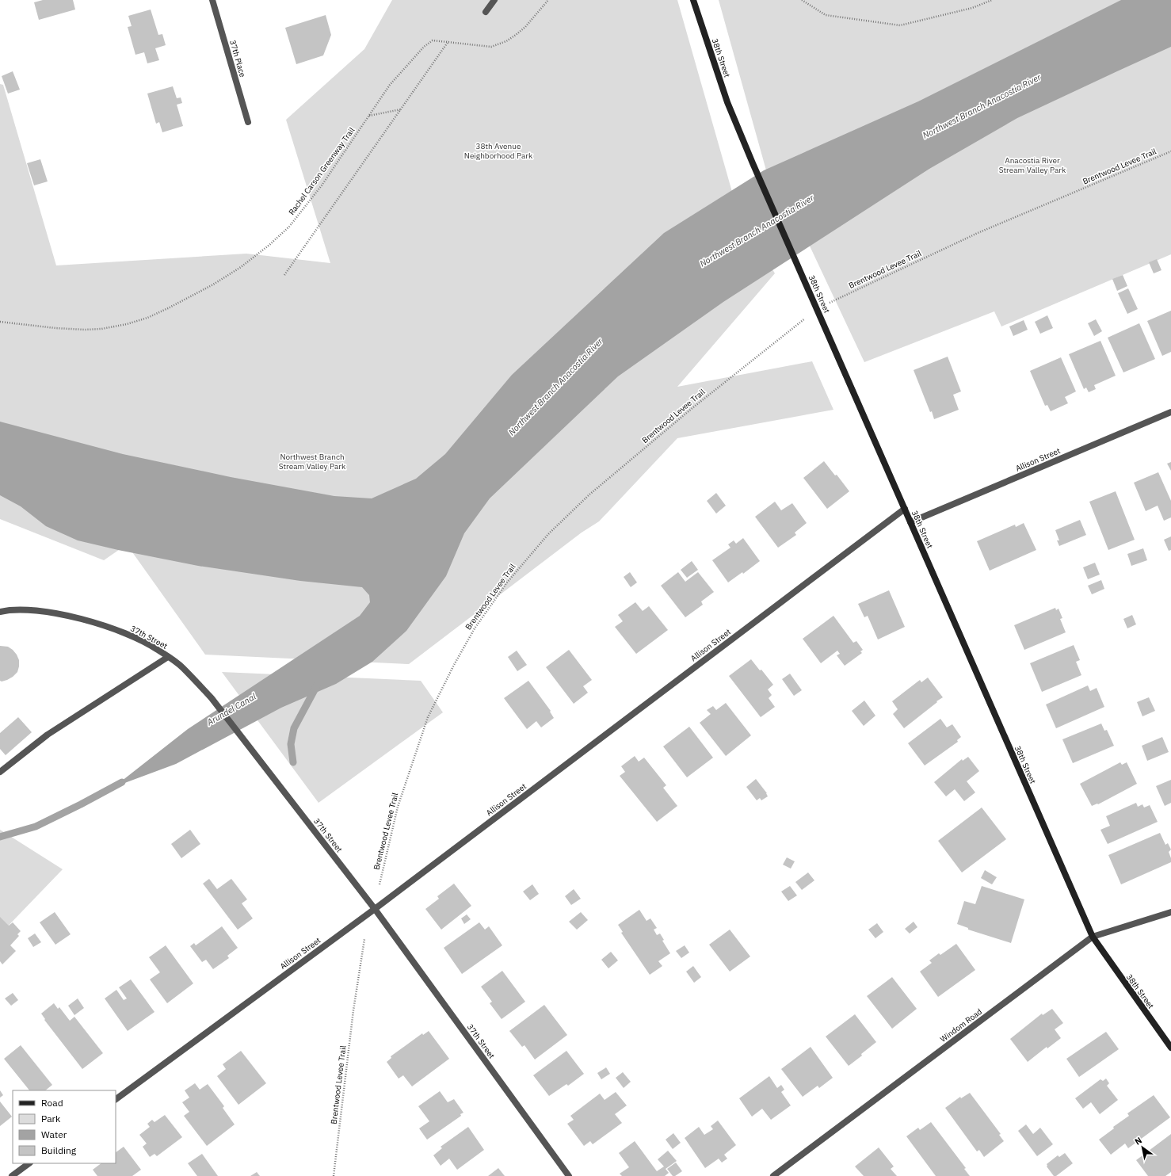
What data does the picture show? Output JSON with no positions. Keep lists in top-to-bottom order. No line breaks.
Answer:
{"streets":{"main road":["38th Street"],"street":["37th Place","Allison Street","37th Street","Windom Road"],"path":["Brentwood Levee Trail","Rachel Carson Greenway Trail"]},"crossings":[["38th Street","Brentwood Levee Trail"],["38th Street","Allison Street"],["38th Street","Windom Road"],["Allison Street","37th Street"]],"water":["Northwest Branch Anacostia River","Arundel Canal"],"parks":["38th Avenue Neighborhood Park","Anacostia River Stream Valley Park","Northwest Branch Stream Valley Park"],"legend":["Road","Park","Water","Building"],"north":"top left"}
